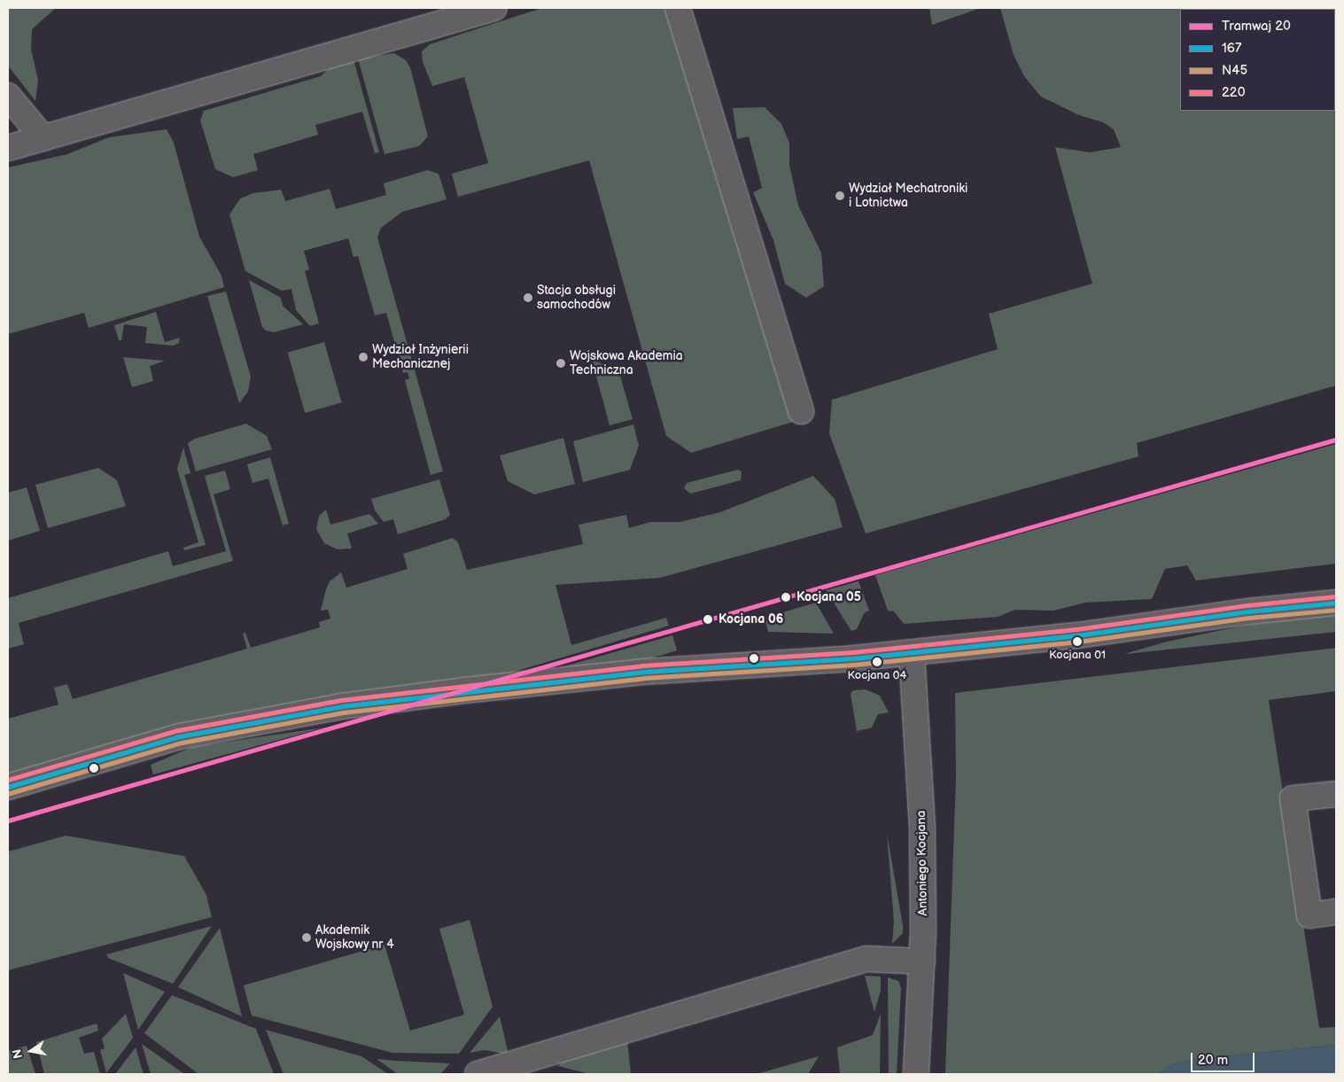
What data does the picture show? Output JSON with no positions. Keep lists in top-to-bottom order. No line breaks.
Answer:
{"streets":{"street":["Antoniego Kocjana"]},"places":["Wydział Mechatroniki i Lotnictwa","Stacja obsługi samochodów","Wydział Inżynierii Mechanicznej","Wojskowa Akademia Techniczna","Kocjana 05","Kocjana 06","Kocjana 01","Kocjana 04","Akademik Wojskowy nr 4"],"lines":["tram line 20","transit line 220","transit line 167","transit line N45"],"legend":["Tramwaj 20","167","N45","220"],"scale_bar":"20 m","north":"left"}
